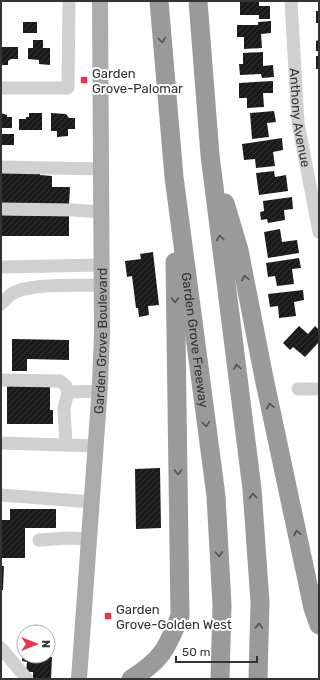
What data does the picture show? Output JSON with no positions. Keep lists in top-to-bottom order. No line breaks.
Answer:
{"streets":{"highway":["Garden Grove Freeway"],"main road":["Garden Grove Boulevard"],"street":["Anthony Avenue"]},"places":{"transit":["Garden Grove-Palomar","Garden Grove-Golden West"]},"scale_bar":"50 m","north":"right"}
